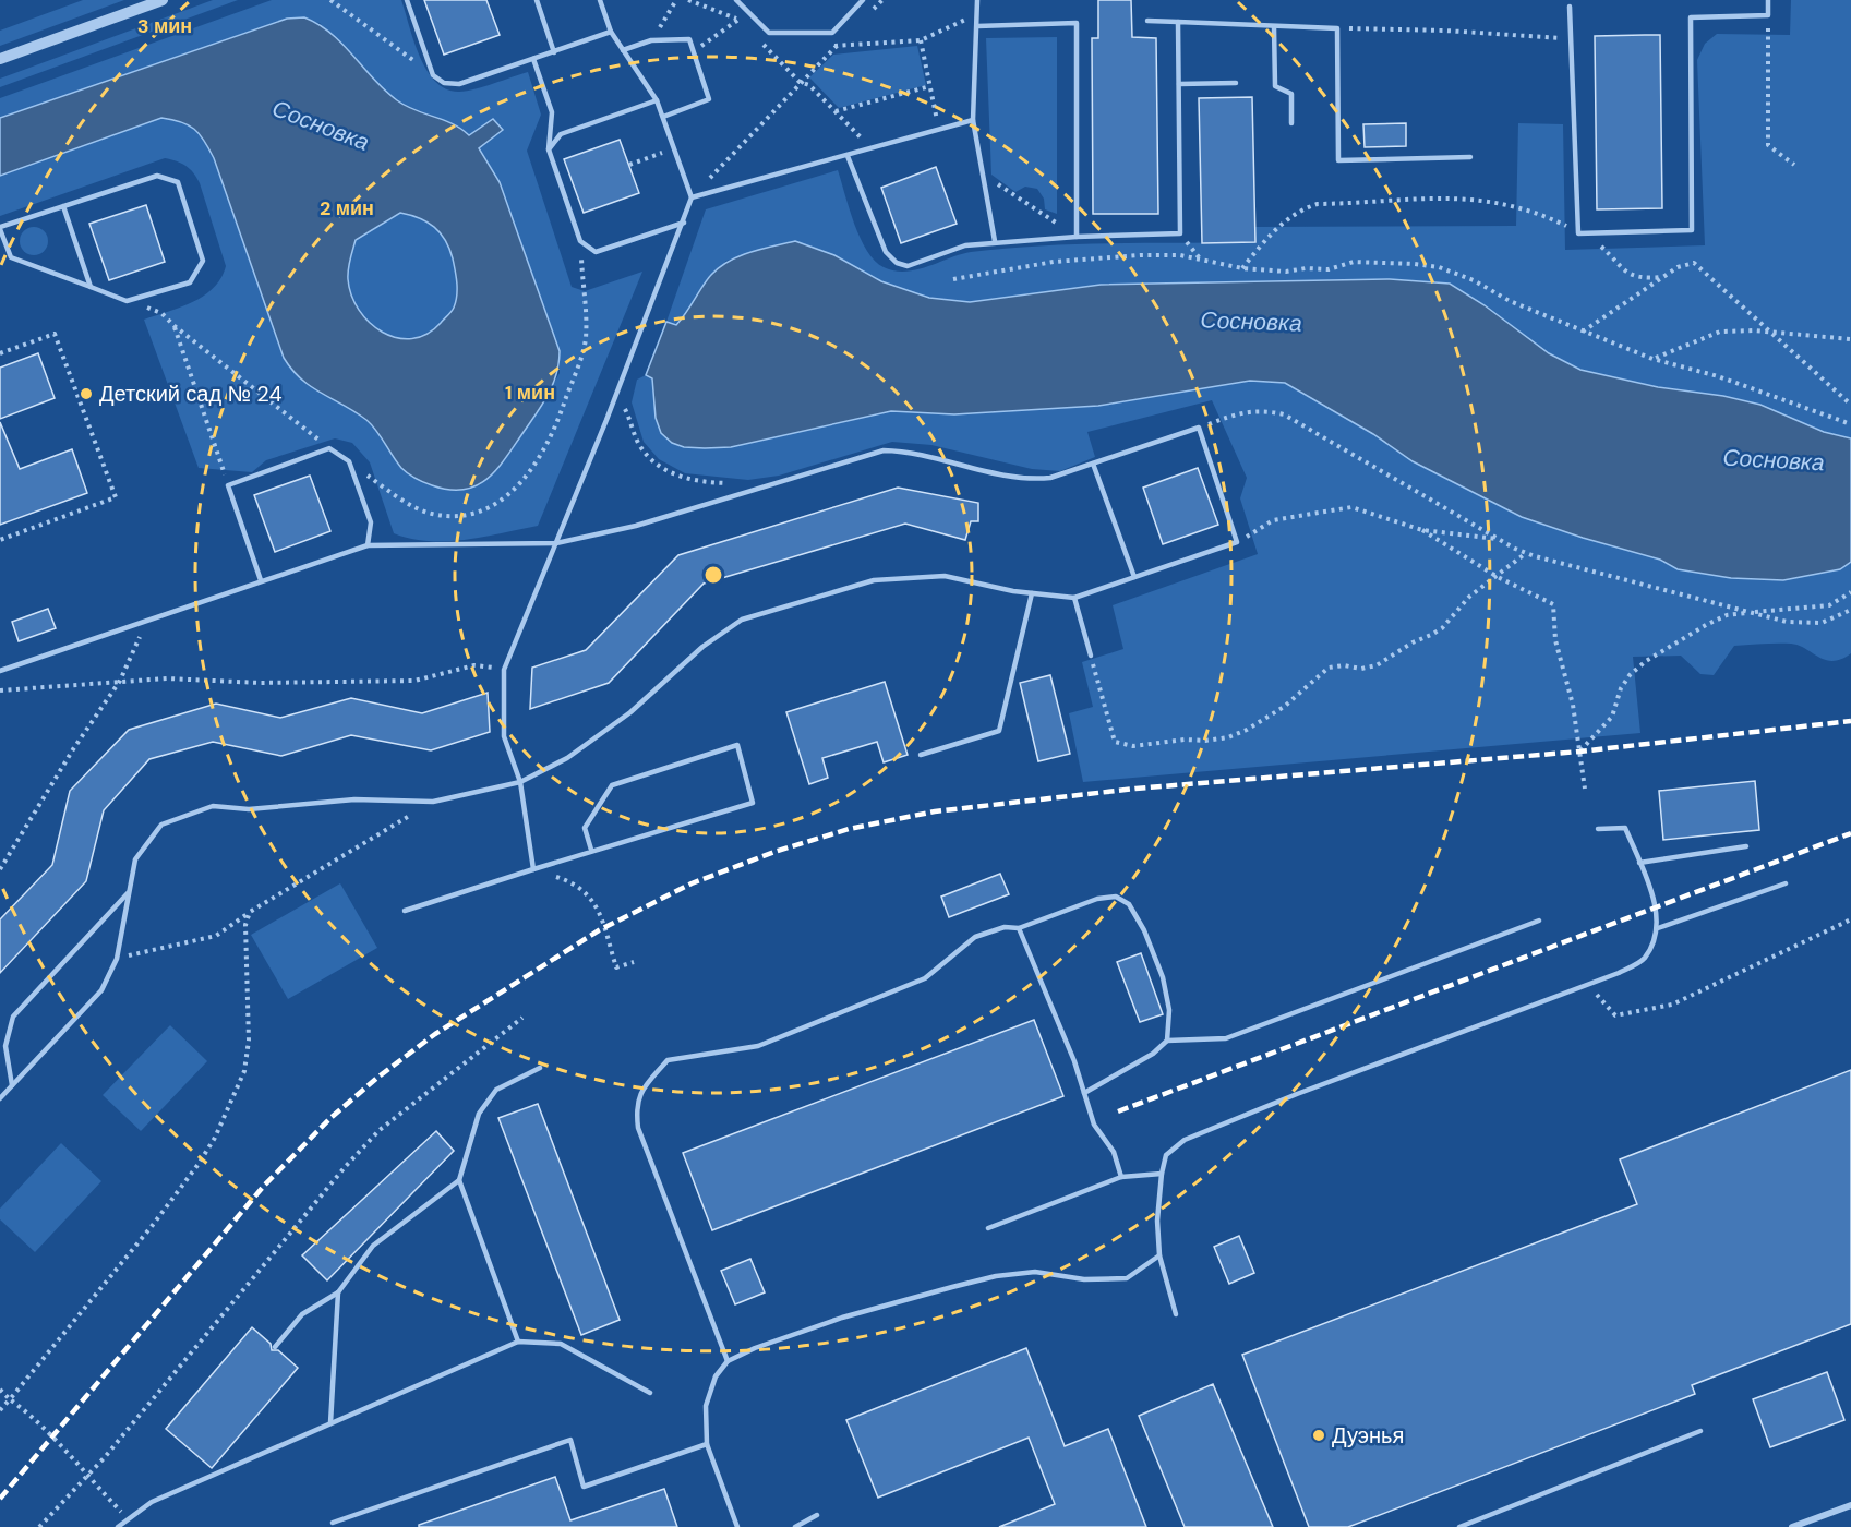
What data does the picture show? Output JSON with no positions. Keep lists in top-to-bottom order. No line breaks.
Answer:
{"water":["Сосновка"],"places":["Детский сад № 24","Дуэнья"],"rings":["3 мин","2 мин","1 мин"]}
